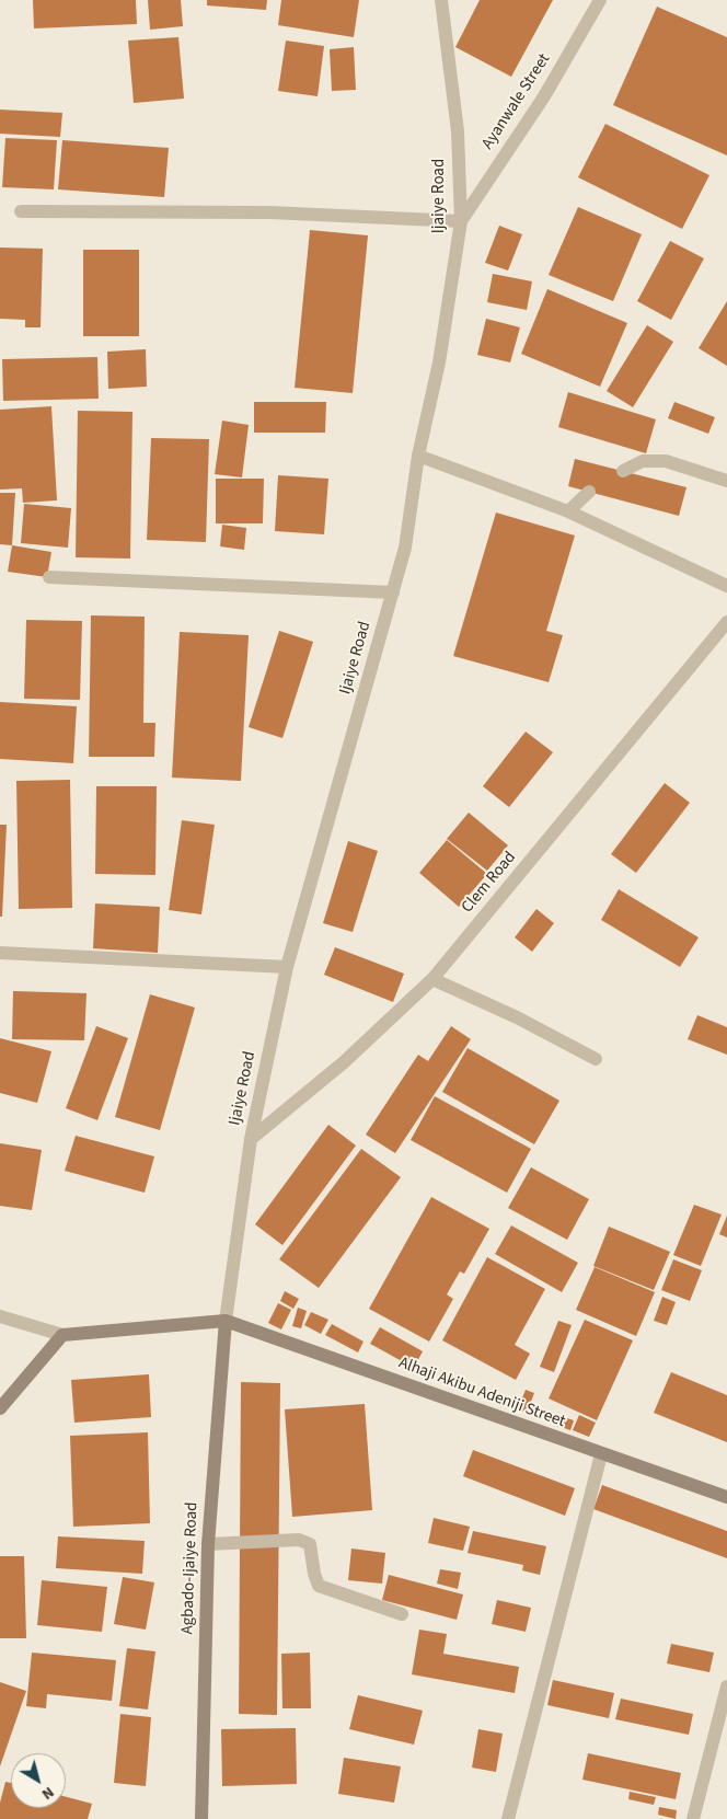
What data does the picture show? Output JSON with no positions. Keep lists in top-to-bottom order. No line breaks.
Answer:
{"streets":{"street":["Ayanwale Street","Ijaiye Road","Clem Road","Alhaji Akibu Adeniji Street","Agbado-Ijaiye Road"]},"crossings":[["Ayanwale Street","Ijaiye Road"],["Ijaiye Road","Clem Road"],["Ijaiye Road","Alhaji Akibu Adeniji Street"],["Ijaiye Road","Agbado-Ijaiye Road"],["Alhaji Akibu Adeniji Street","Agbado-Ijaiye Road"]],"north":"bottom right"}
